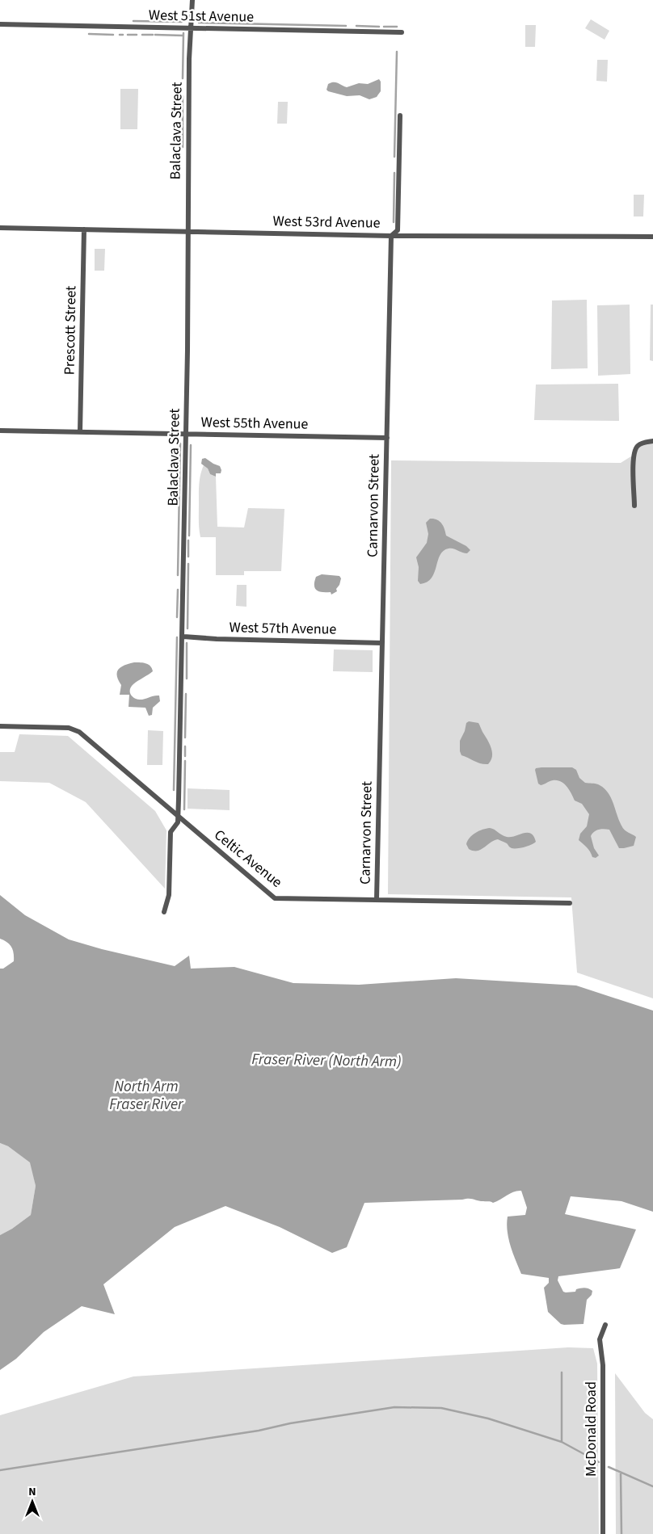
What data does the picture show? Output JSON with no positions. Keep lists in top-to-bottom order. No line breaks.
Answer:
{"streets":{"street":["West 51st Avenue","Balaclava Street","West 53rd Avenue","Prescott Street","West 55th Avenue","Carnarvon Street","West 57th Avenue","Celtic Avenue","McDonald Road"]},"crossings":[["West 51st Avenue","Balaclava Street"],["Balaclava Street","West 53rd Avenue"],["Balaclava Street","West 55th Avenue"],["Balaclava Street","West 57th Avenue"],["Balaclava Street","Celtic Avenue"],["West 53rd Avenue","Prescott Street"],["West 53rd Avenue","Carnarvon Street"],["Prescott Street","West 55th Avenue"],["West 55th Avenue","Carnarvon Street"],["Carnarvon Street","West 57th Avenue"],["Carnarvon Street","Celtic Avenue"]],"water":["Fraser River (North Arm)","North Arm Fraser River"],"north":"top"}
